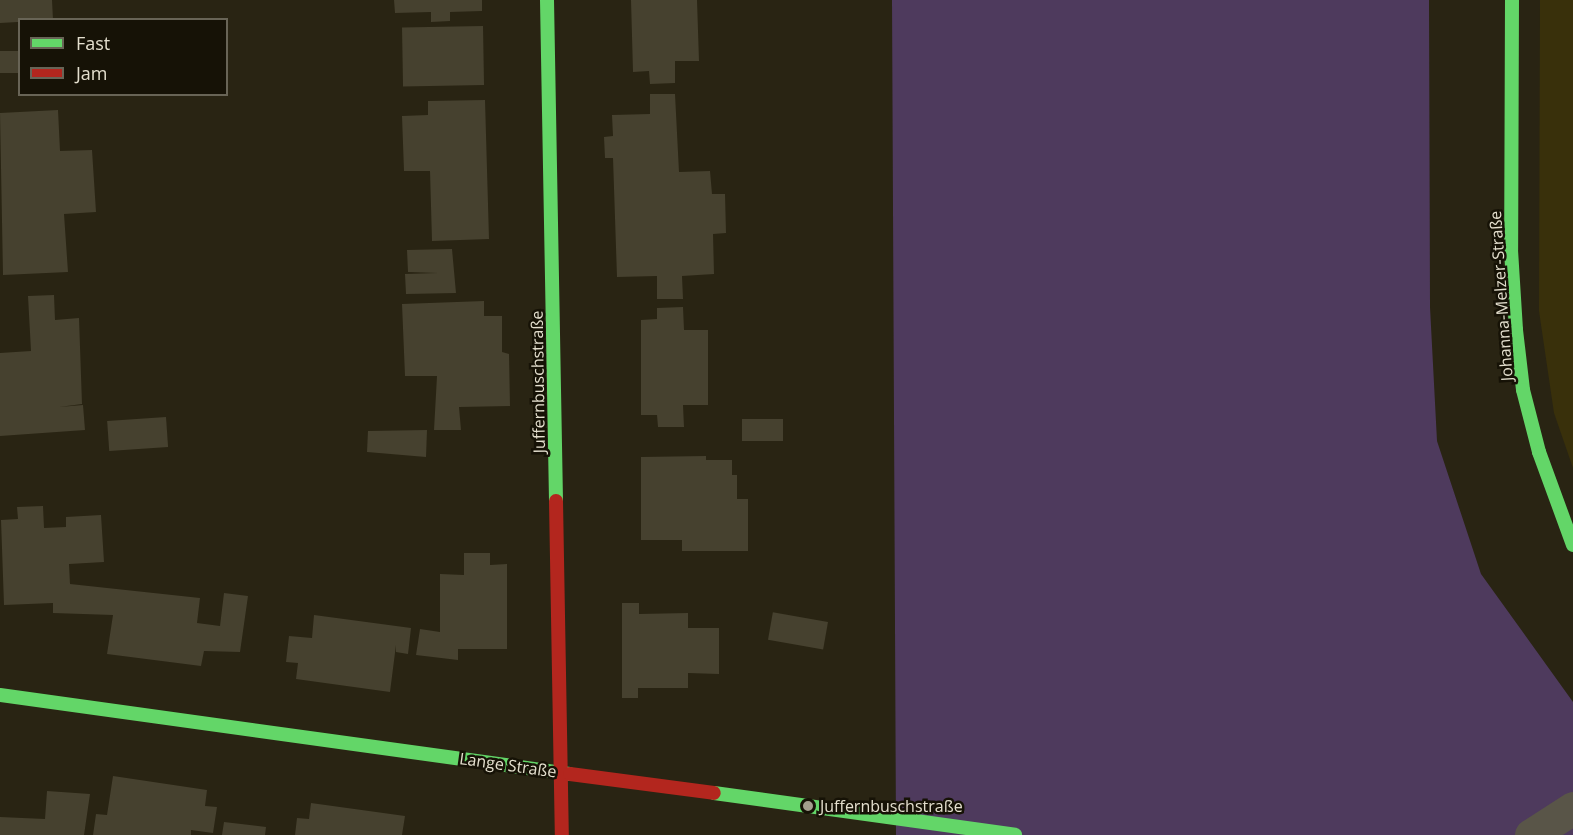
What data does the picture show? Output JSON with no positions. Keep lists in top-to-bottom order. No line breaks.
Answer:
{"streets":{"street":["Johanna-Melzer-Straße","Juffernbuschstraße","Lange Straße"]},"crossings":[["Juffernbuschstraße","Lange Straße"]],"places":["Juffernbuschstraße"],"legend":["Fast","Jam"]}
